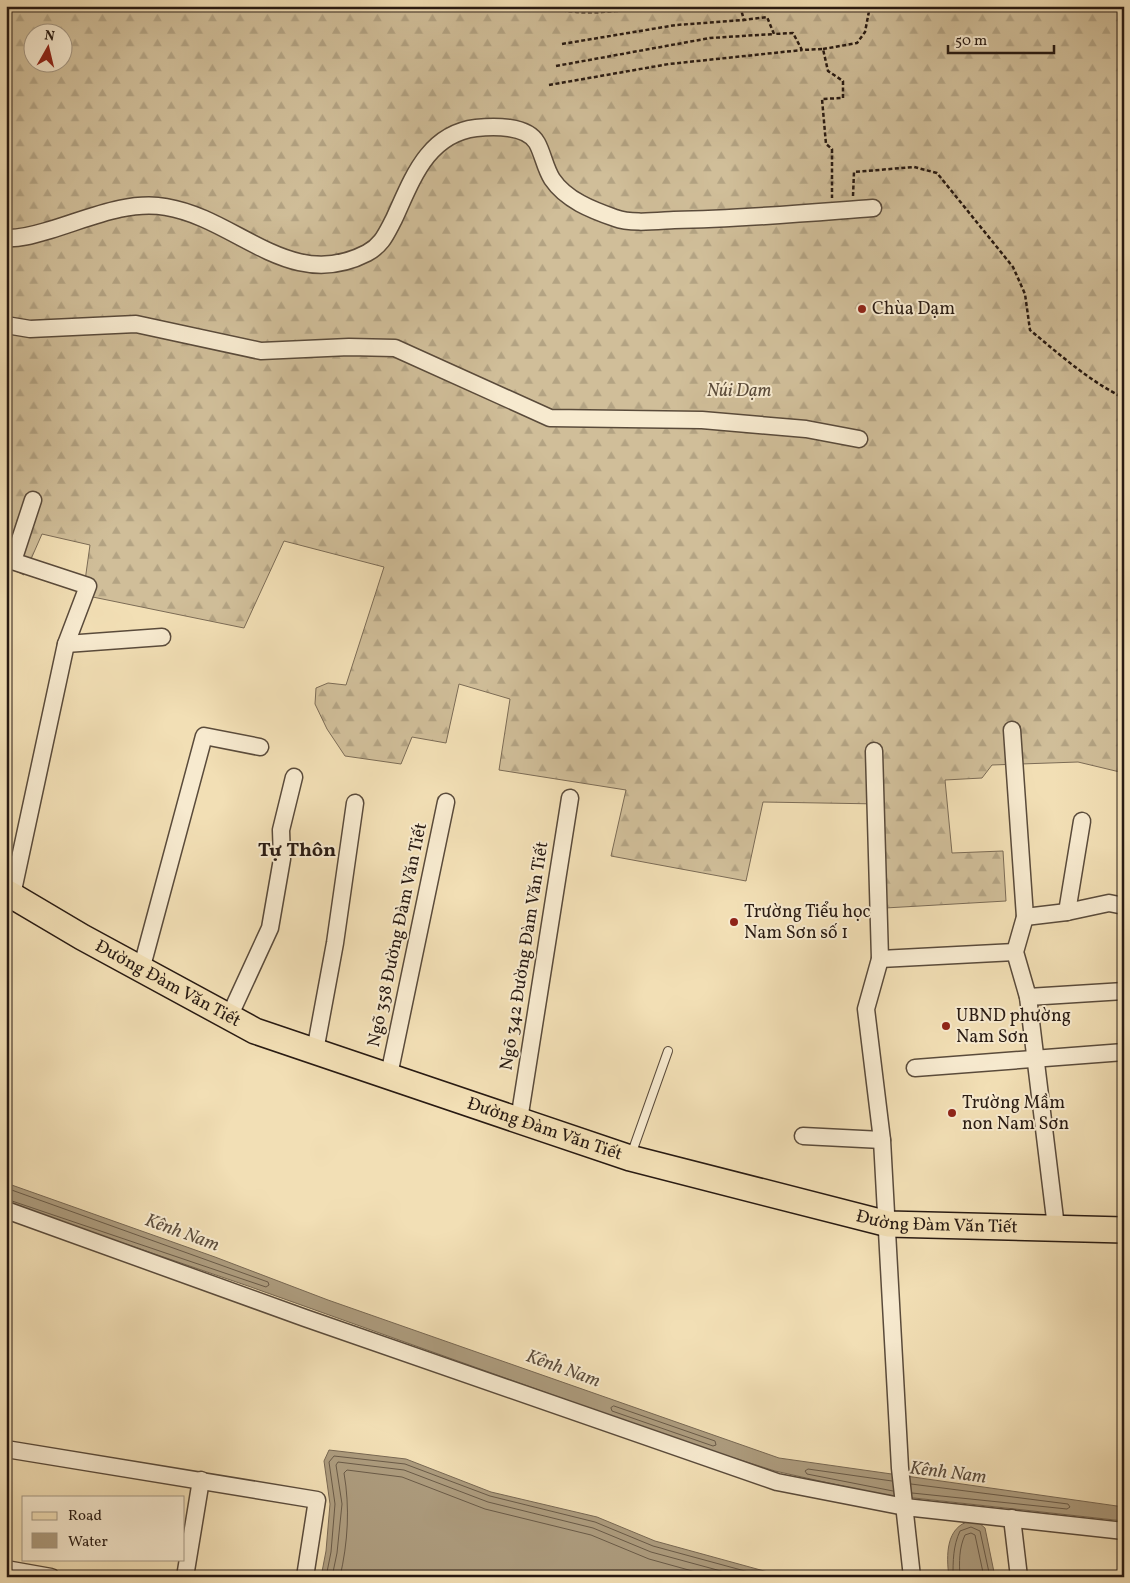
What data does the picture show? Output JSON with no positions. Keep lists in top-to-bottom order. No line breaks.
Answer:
{"streets":{"main road":["Đường Đàm Văn Tiết"],"street":["Ngõ 358 Đường Đàm Văn Tiết","Ngõ 342 Đường Đàm Văn Tiết"]},"crossings":[["Ngõ 358 Đường Đàm Văn Tiết","Đường Đàm Văn Tiết"],["Ngõ 342 Đường Đàm Văn Tiết","Đường Đàm Văn Tiết"]],"districts":["Tự Thôn"],"water":["Kênh Nam"],"parks":["Núi Dạm"],"places":["Chùa Dạm","Trường Tiểu học Nam Sơn số 1","UBND phường Nam Sơn","Trường Mầm non Nam Sơn"],"legend":["Road","Water"],"scale_bar":"50 m","north":"top"}
